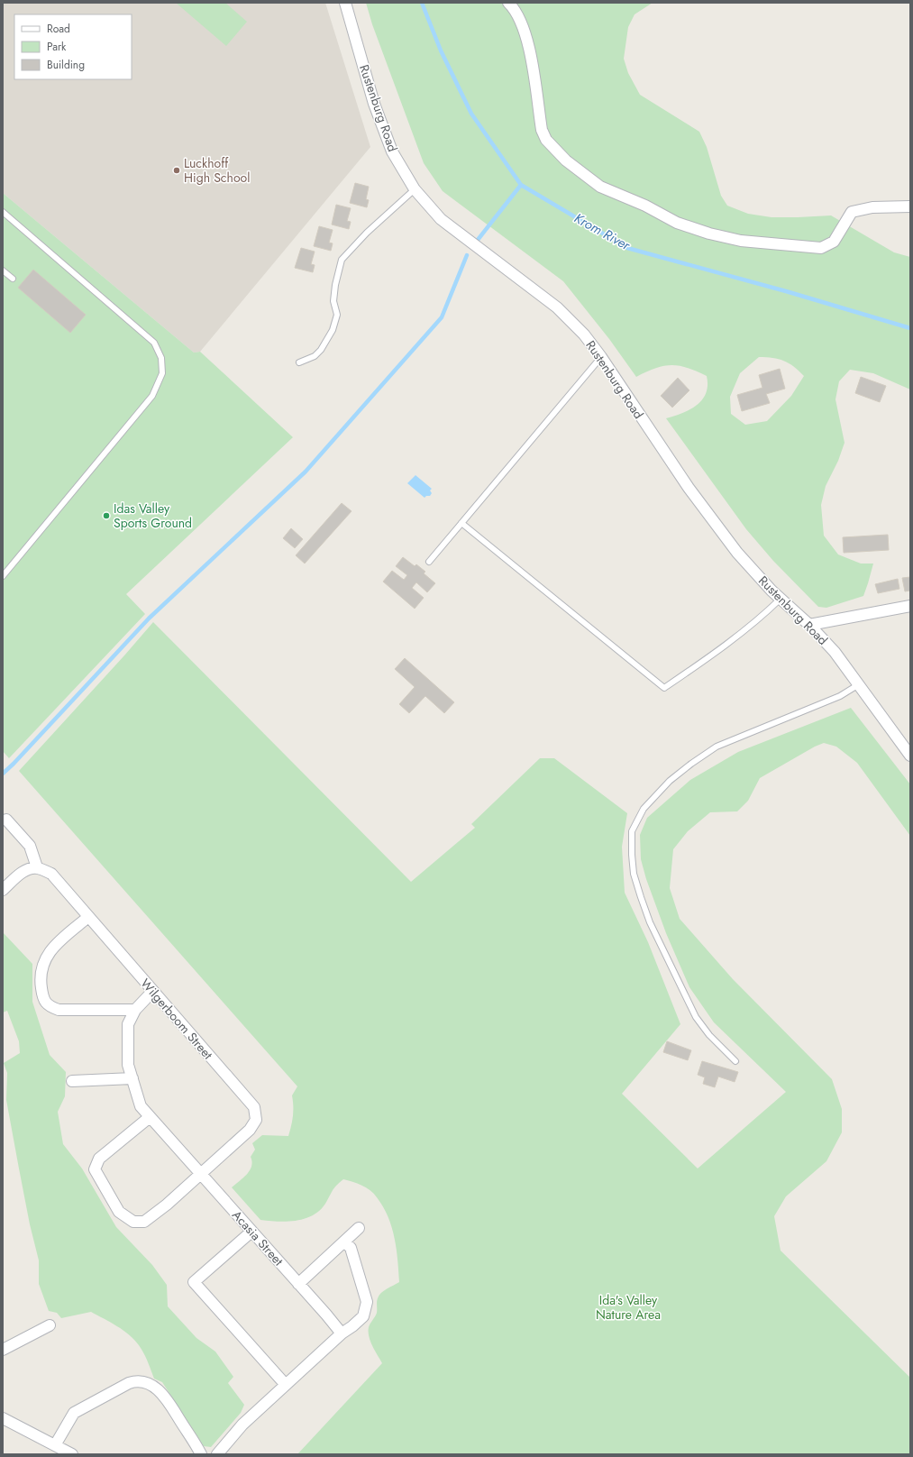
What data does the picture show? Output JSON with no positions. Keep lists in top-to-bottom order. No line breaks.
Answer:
{"streets":{"street":["Rustenburg Road","Wilgerboom Street","Acasia Street"]},"crossings":[["Wilgerboom Street","Acasia Street"]],"water":["Krom River"],"parks":["Ida's Valley Nature Area"],"places":["Luckhoff High School","Idas Valley Sports Ground"],"legend":["Road","Park","Building"]}
